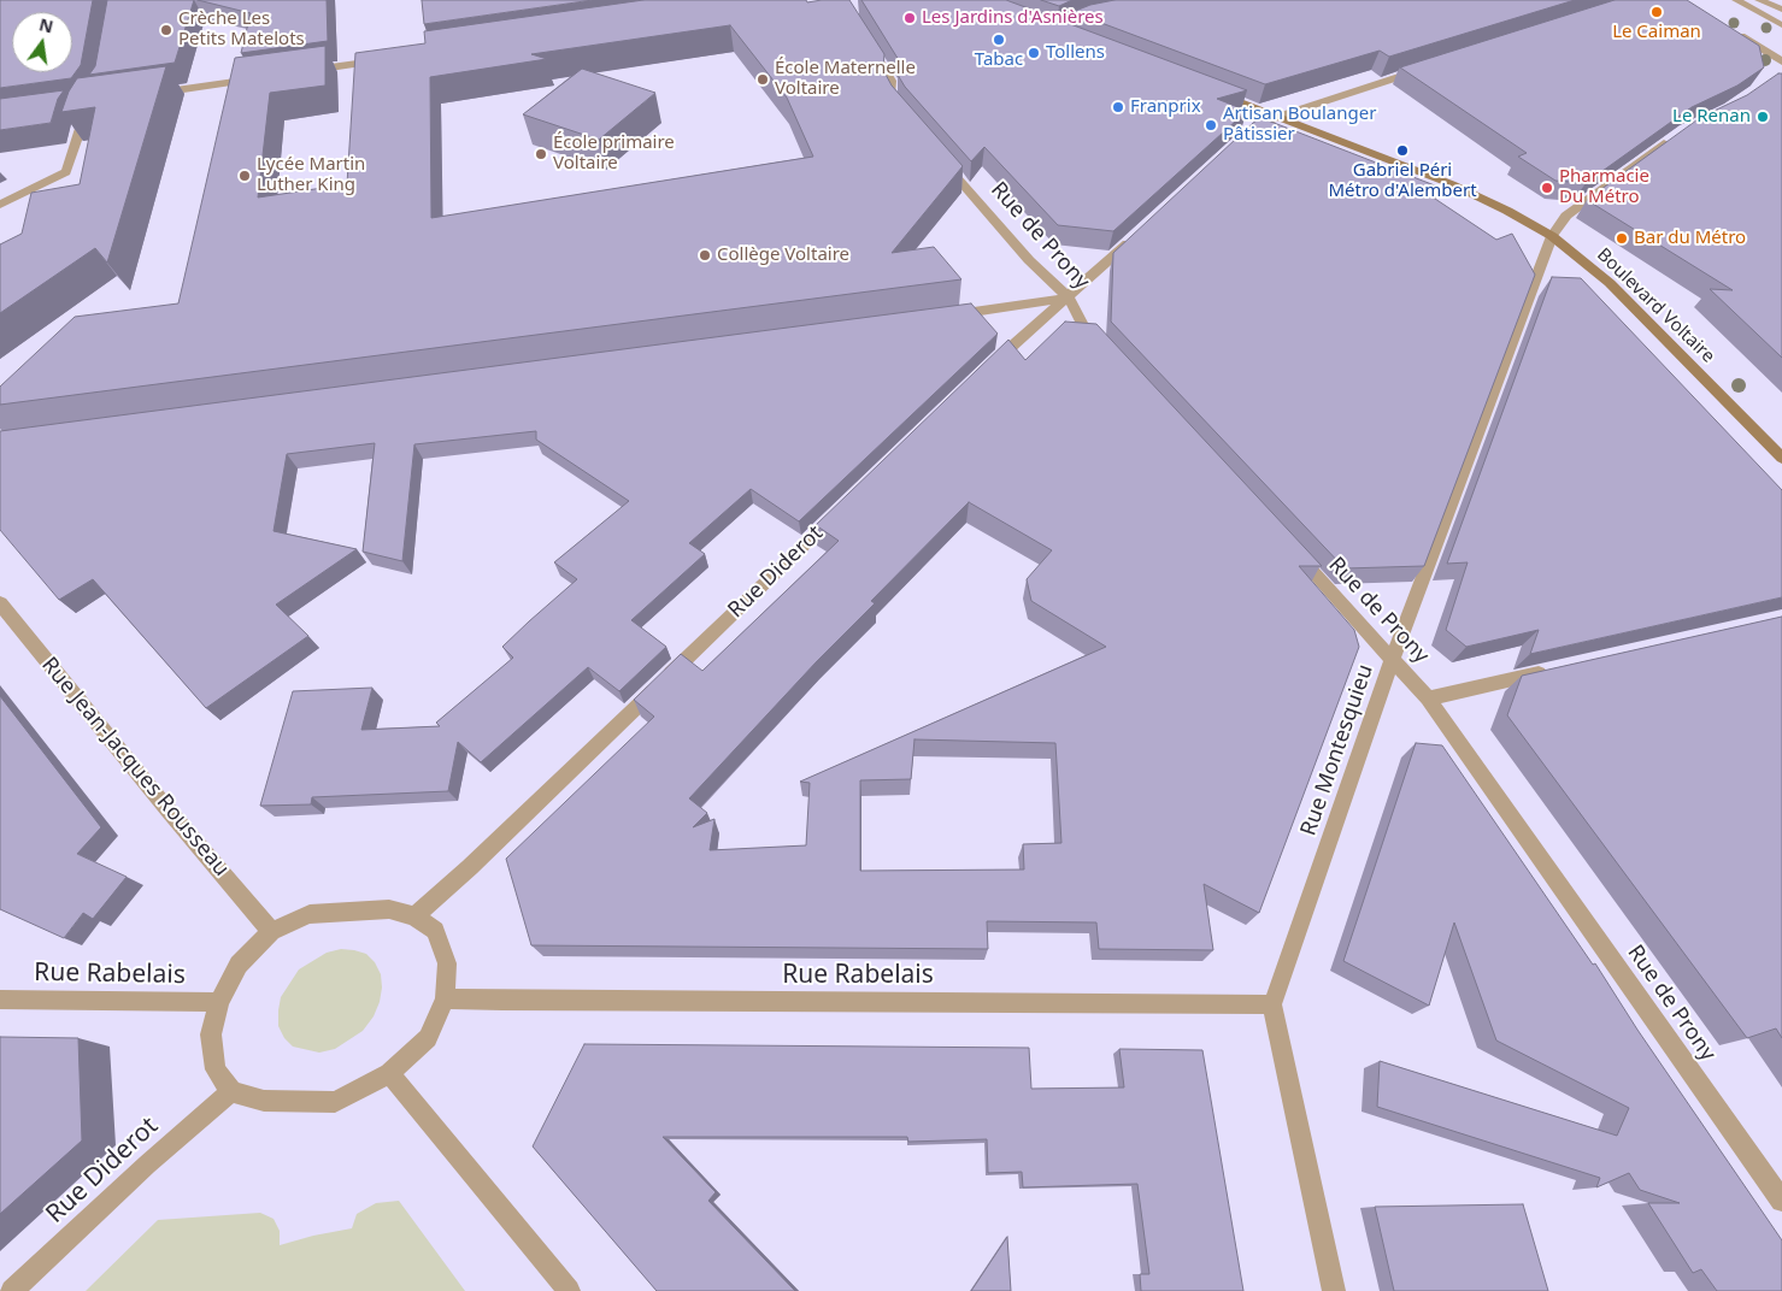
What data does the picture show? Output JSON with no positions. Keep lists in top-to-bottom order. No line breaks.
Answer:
{"streets":{"main road":["Boulevard Voltaire"],"street":["Rue de Prony","Rue Diderot","Rue Montesquieu","Rue Jean-Jacques Rousseau","Rue Rabelais"]},"crossings":[["Rue de Prony","Rue Montesquieu"],["Boulevard Voltaire","Rue Montesquieu"],["Rue Montesquieu","Rue Rabelais"]],"places":["Le Caiman","Les Jardins d'Asnières","Crèche Les Petits Matelots","Tabac","Tollens","École Maternelle Voltaire","Franprix","Le Renan","Artisan Boulanger Pâtissier","Gabriel Péri Métro d'Alembert","École primaire Voltaire","Lycée Martin Luther King","Pharmacie Du Métro","Bar du Métro","Collège Voltaire"],"north":"top"}
